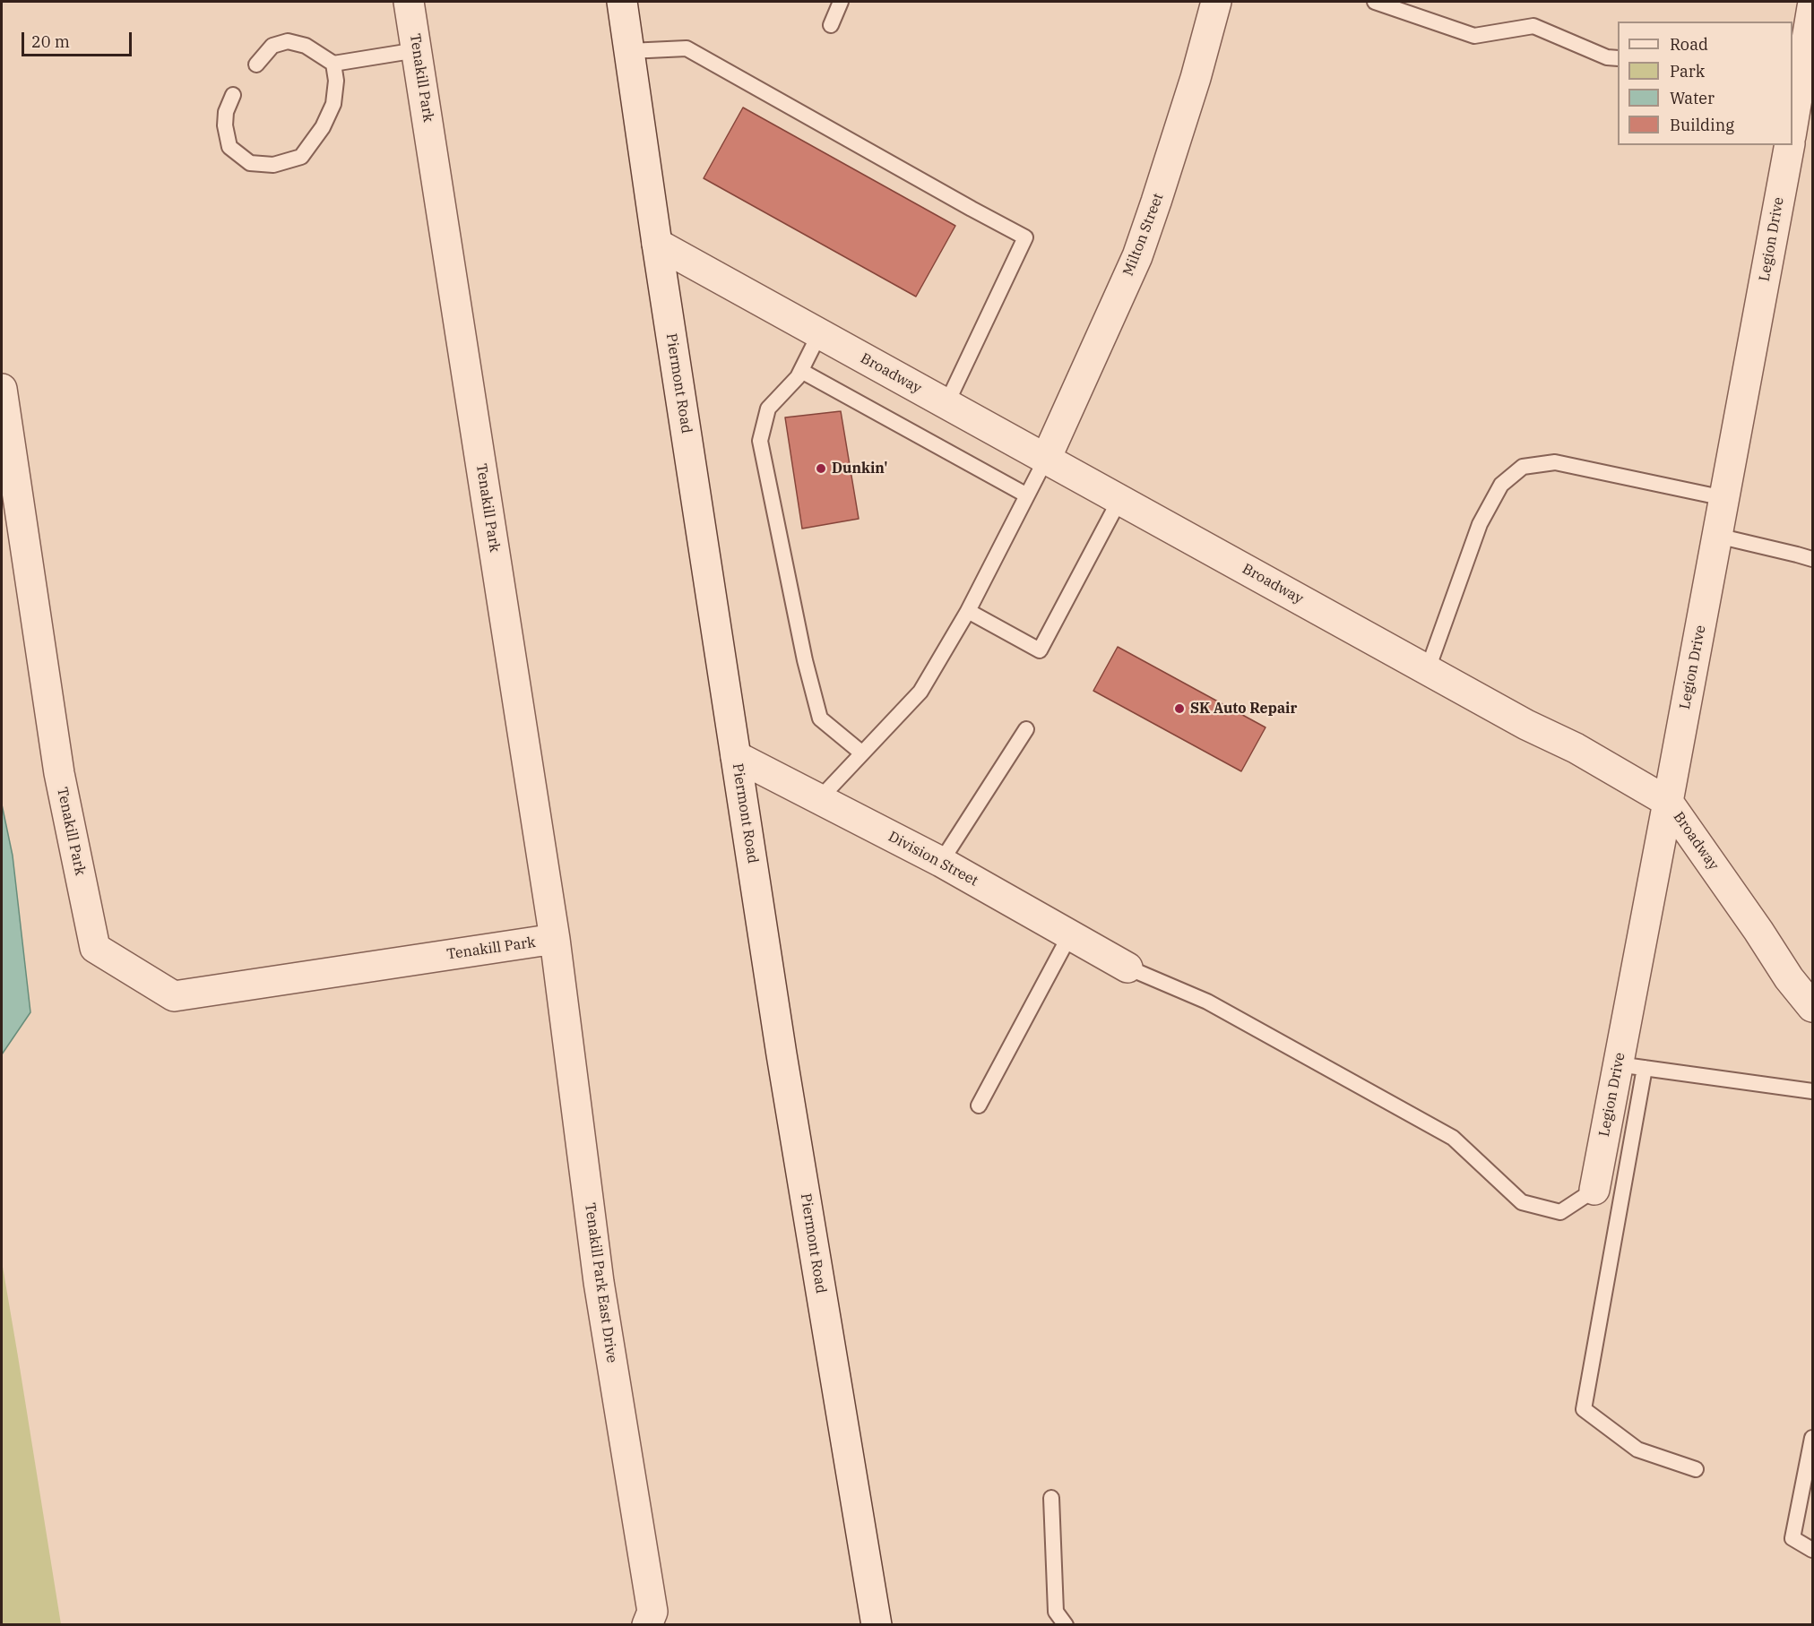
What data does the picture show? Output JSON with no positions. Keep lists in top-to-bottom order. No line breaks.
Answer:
{"streets":{"street":["Tenakill Park","Milton Street","Legion Drive","Broadway","Piermont Road","Division Street","Tenakill Park East Drive"]},"crossings":[["Tenakill Park","Tenakill Park East Drive"],["Milton Street","Broadway"],["Legion Drive","Broadway"],["Broadway","Piermont Road"],["Piermont Road","Division Street"]],"places":["Dunkin'","SK Auto Repair"],"legend":["Road","Park","Water","Building"],"scale_bar":"20 m"}
